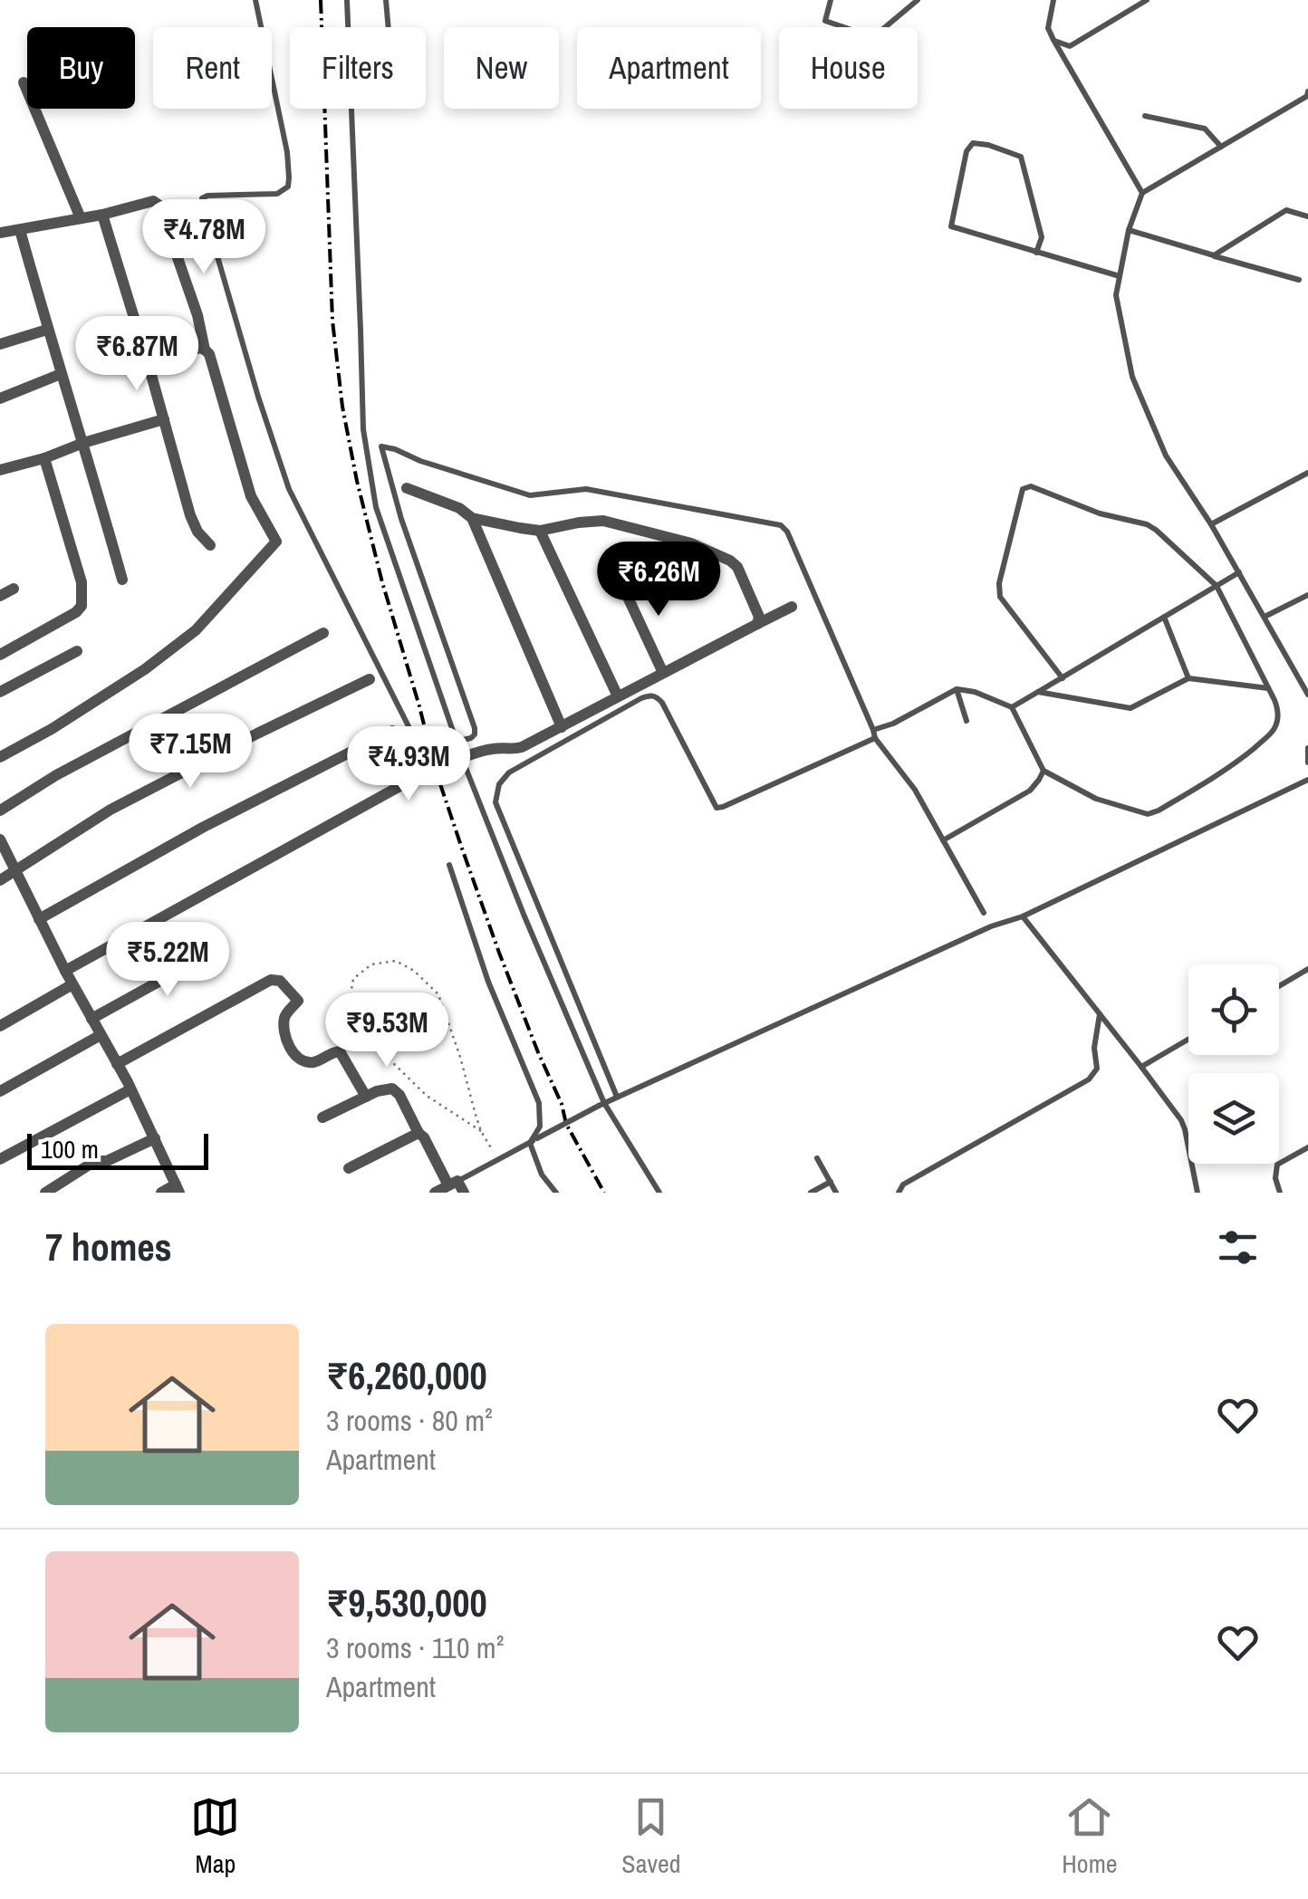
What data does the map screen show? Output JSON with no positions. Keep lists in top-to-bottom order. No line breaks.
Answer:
{"scale_bar":"100 m","page":{"chip":["Buy","Rent","Filters","New","Apartment","House"],"price":["₹4.78M","₹6.87M","₹6.26M","₹7.15M","₹4.93M","₹5.22M","₹9.53M"],"scale":"100 m","heading":"7 homes","list":[{"name":"₹6,260,000","note":"3 rooms · 80 m² · Apartment"},{"name":"₹9,530,000","note":"3 rooms · 110 m² · Apartment"}],"tabs":["Map","Saved","Home"]}}
